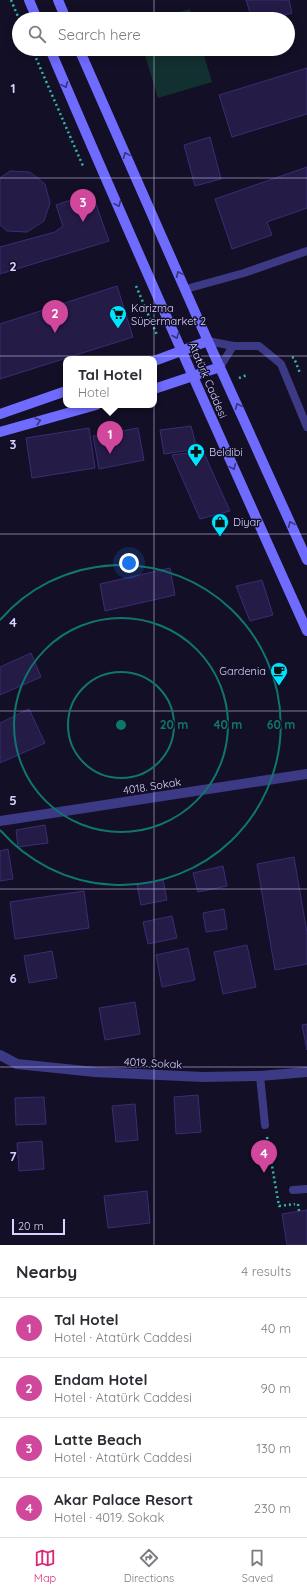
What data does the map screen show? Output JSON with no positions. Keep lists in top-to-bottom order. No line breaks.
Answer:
{"streets":{"street":["Atatürk Caddesi","4018. Sokak","4019. Sokak"]},"places":{"supermarket":["Karizma Süpermarket 2"],"pharmacy":["Beldibi"],"shop":["Diyar"],"cafe":["Gardenia"]},"scale_bar":"20 m","page":{"search":"Search here","pins":["3","2","1","4"],"popup":["Tal Hotel","Hotel"],"scale":"20 m","heading":["Nearby","4 results"],"list":[{"mark":"1","name":"Tal Hotel","note":"Hotel · Atatürk Caddesi","value":"40 m"},{"mark":"2","name":"Endam Hotel","note":"Hotel · Atatürk Caddesi","value":"90 m"},{"mark":"3","name":"Latte Beach","note":"Hotel · Atatürk Caddesi","value":"130 m"},{"mark":"4","name":"Akar Palace Resort","note":"Hotel · 4019. Sokak","value":"230 m"}],"nav":["Map","Directions","Saved"]},"grid":{"rows":["1","2","3","4","5","6","7"]},"rings":["20 m","40 m","60 m"]}
